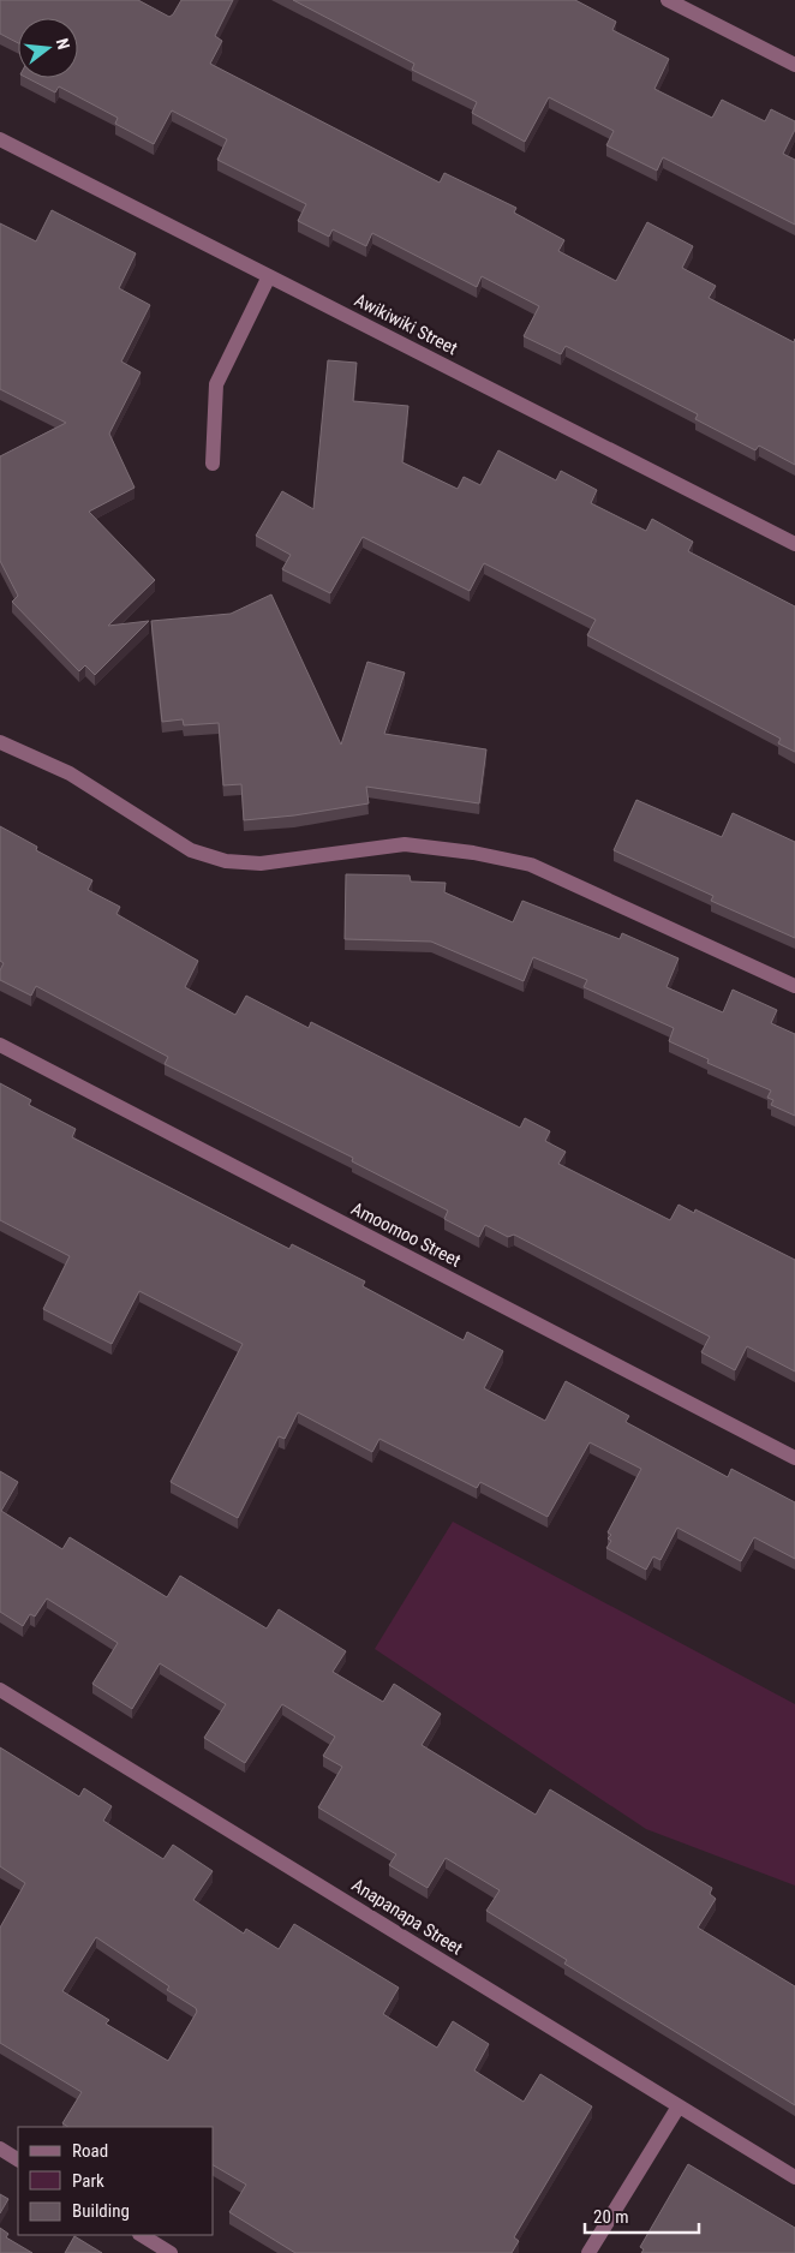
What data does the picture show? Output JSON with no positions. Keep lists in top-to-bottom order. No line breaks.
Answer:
{"streets":{"street":["Awikiwiki Street","Amoomoo Street","Anapanapa Street"]},"legend":["Road","Park","Building"],"scale_bar":"20 m","north":"right"}
